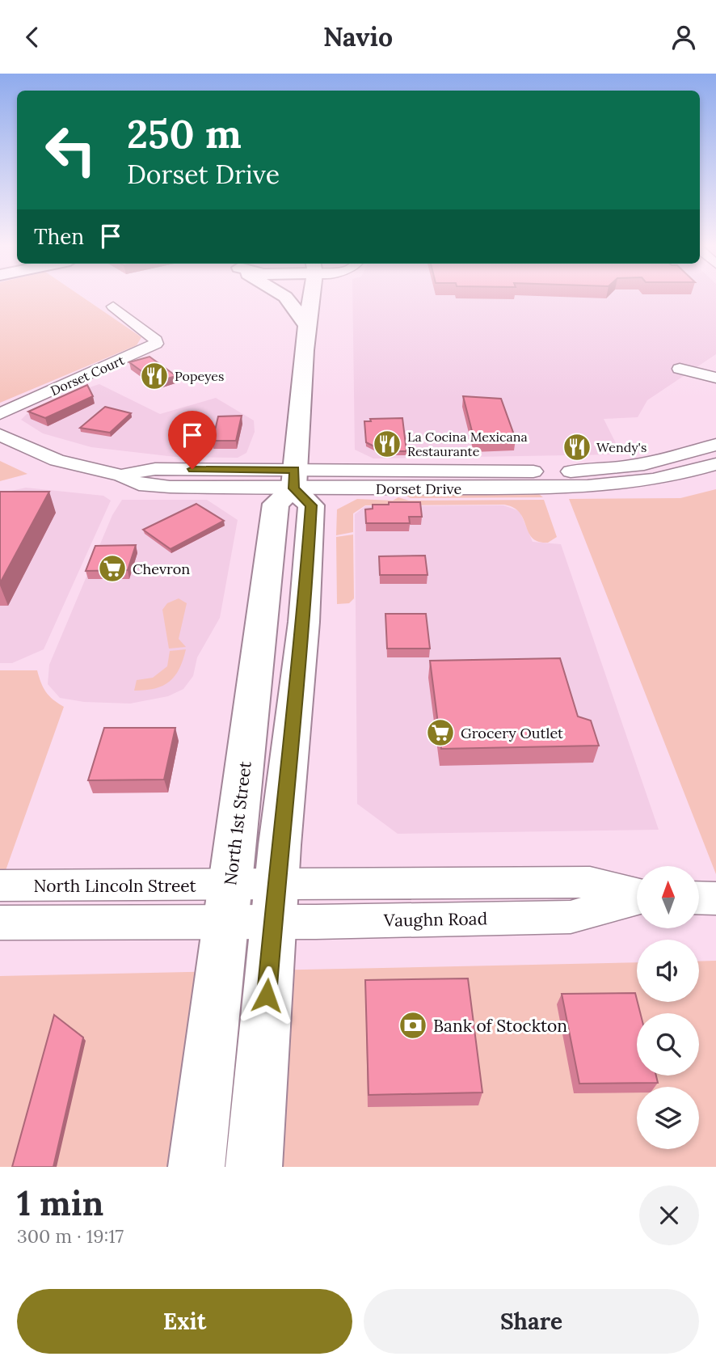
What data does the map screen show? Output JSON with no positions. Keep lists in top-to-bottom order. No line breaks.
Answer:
{"streets":{"main road":["North 1st Street"],"street":["Dorset Court","Dorset Drive","North Lincoln Street","Vaughn Road"]},"crossings":[["Dorset Drive","North 1st Street"],["North 1st Street","North Lincoln Street"],["North 1st Street","Vaughn Road"],["North Lincoln Street","Vaughn Road"]],"places":{"restaurant":["Popeyes","La Cocina Mexicana Restaurante","Wendy's"],"supermarket":["Chevron","Grocery Outlet"],"bank":["Bank of Stockton"]},"north":"top","page":{"header":"Navio","turn":["250 m","Dorset Drive"],"then":"Then","heading":["1 min","300 m · 19:17"],"buttons":["Exit","Share"]}}
